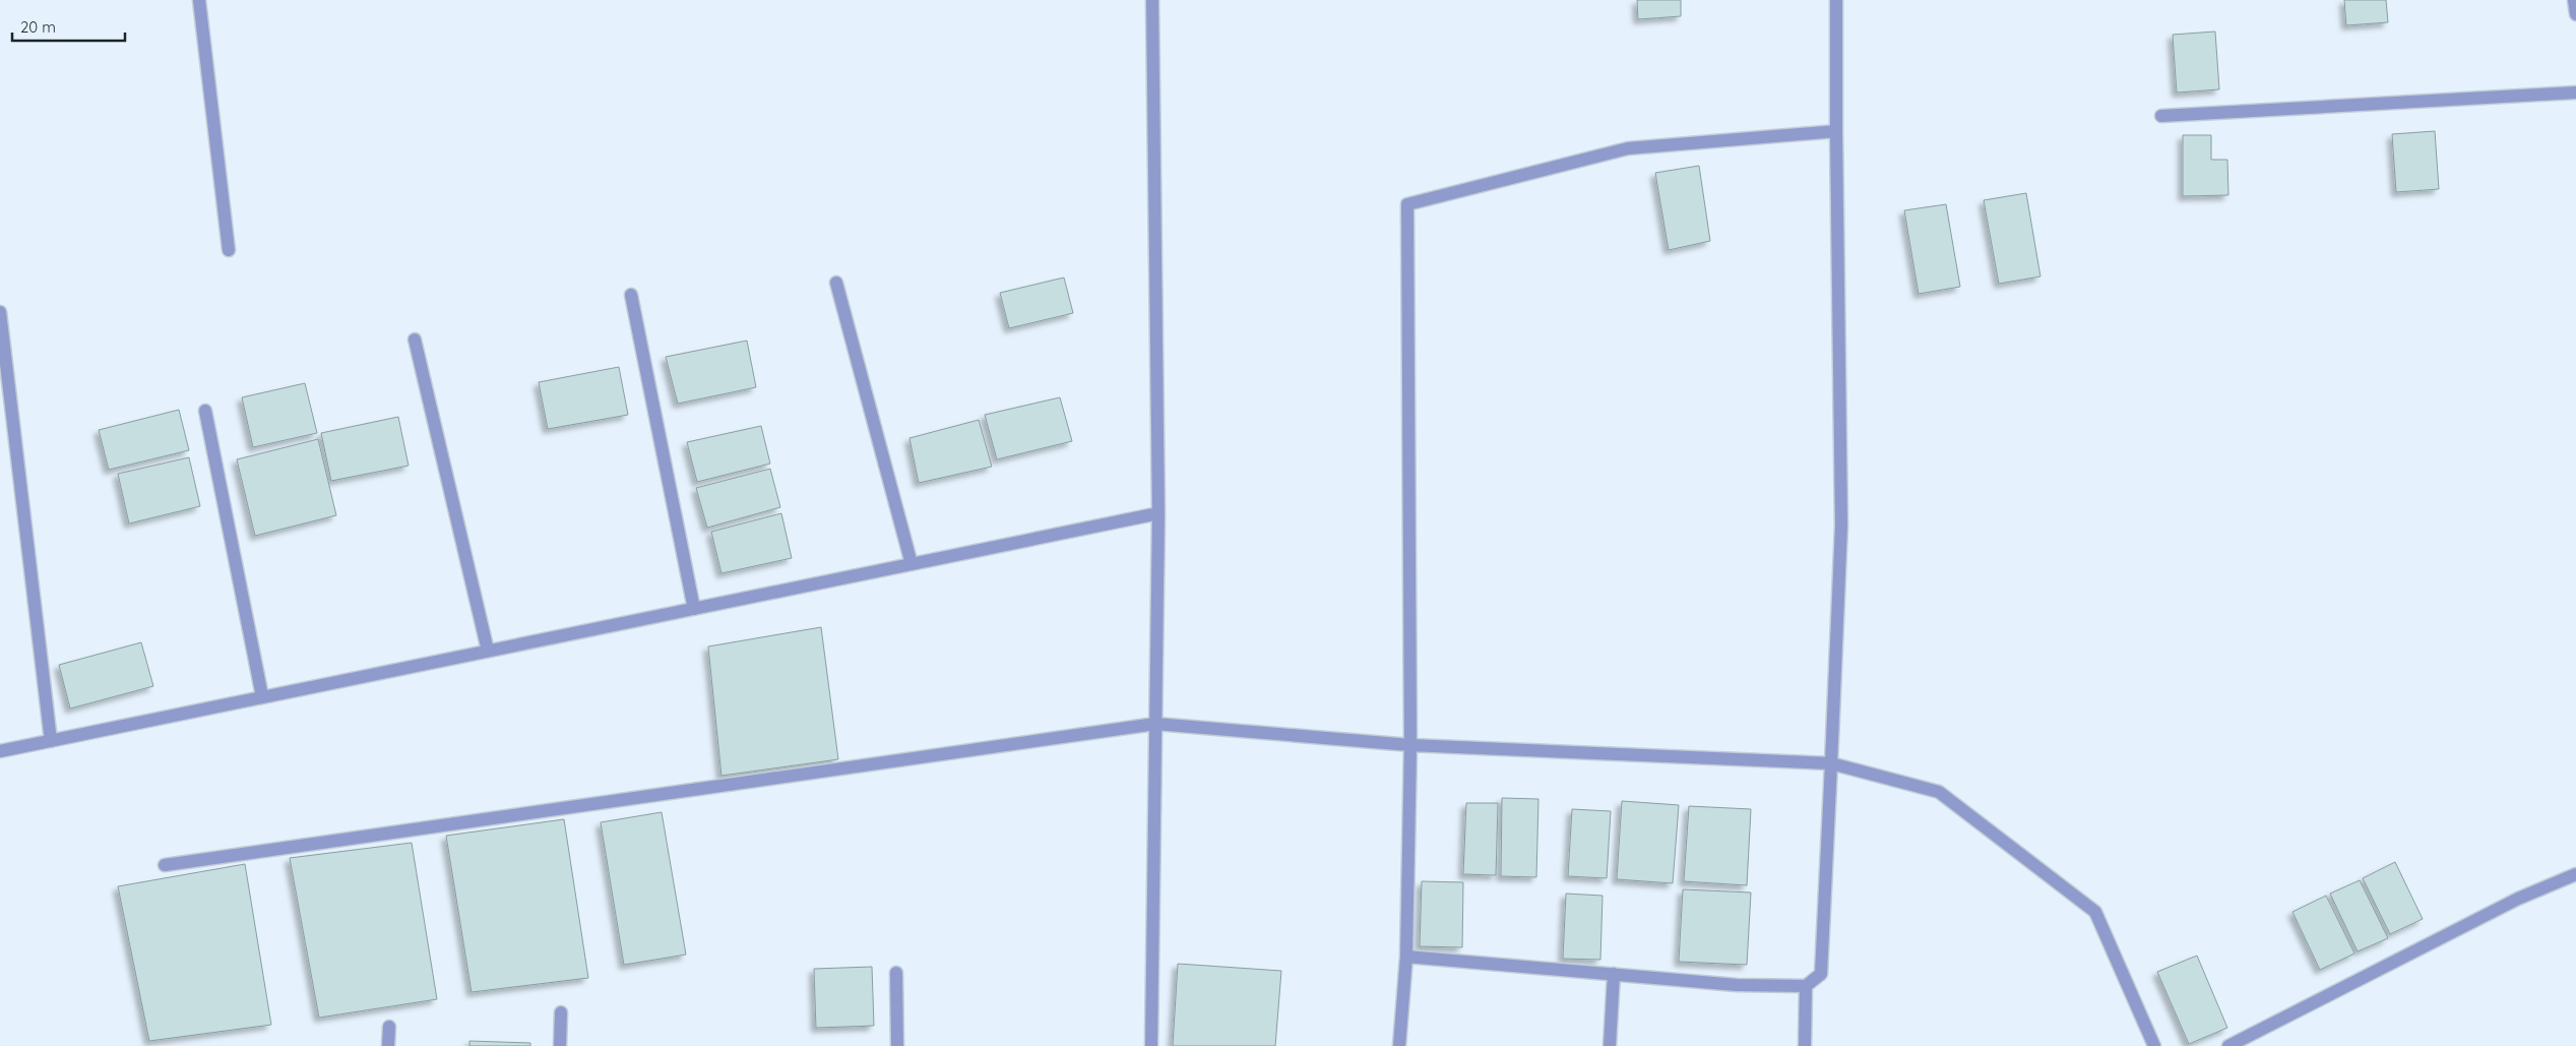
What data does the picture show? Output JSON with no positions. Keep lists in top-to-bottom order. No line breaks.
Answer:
{"scale_bar":"20 m"}
